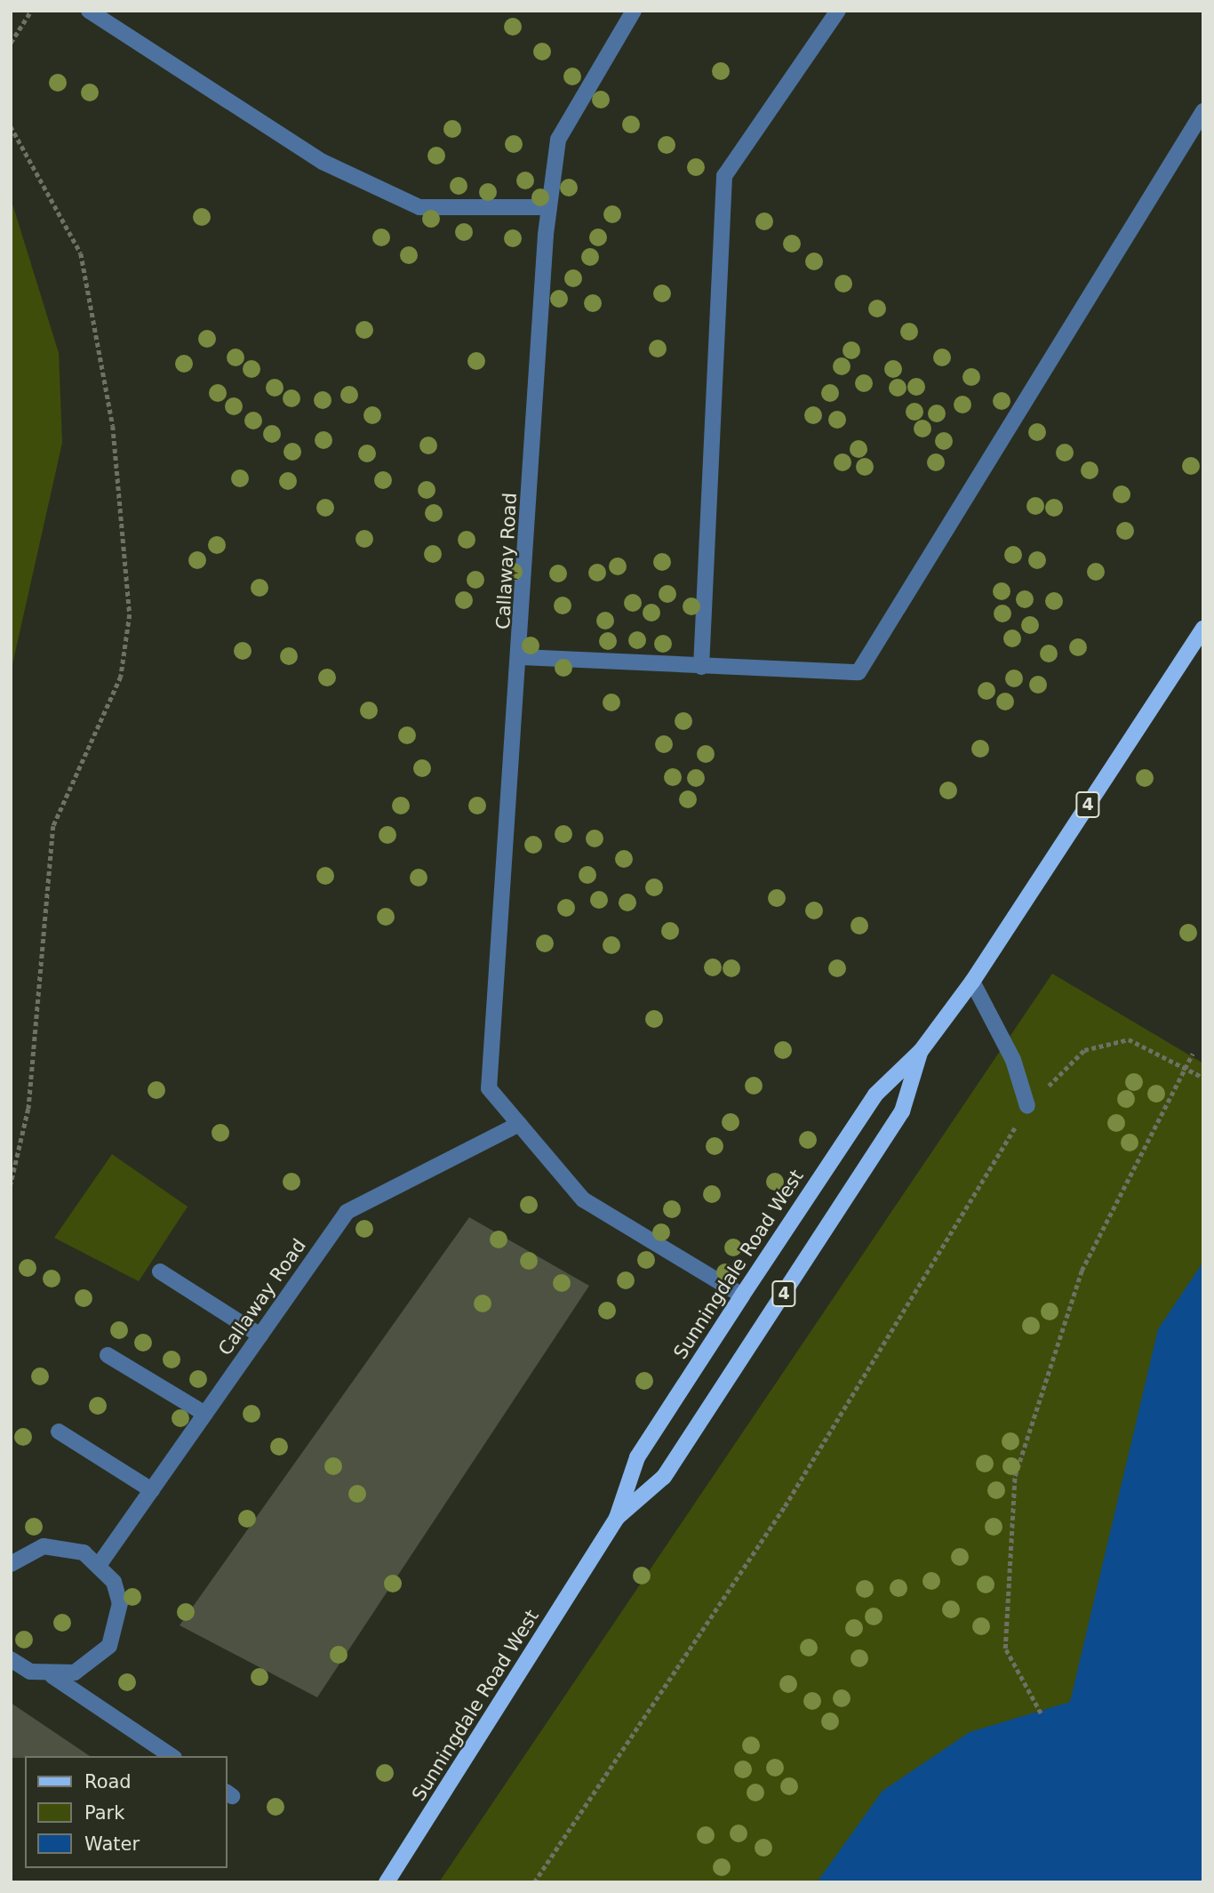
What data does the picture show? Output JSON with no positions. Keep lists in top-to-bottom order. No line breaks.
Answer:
{"streets":{"main road":["4","Sunningdale Road West"],"street":["Callaway Road"]},"crossings":[["Callaway Road","Sunningdale Road West"]],"legend":["Road","Park","Water"]}
